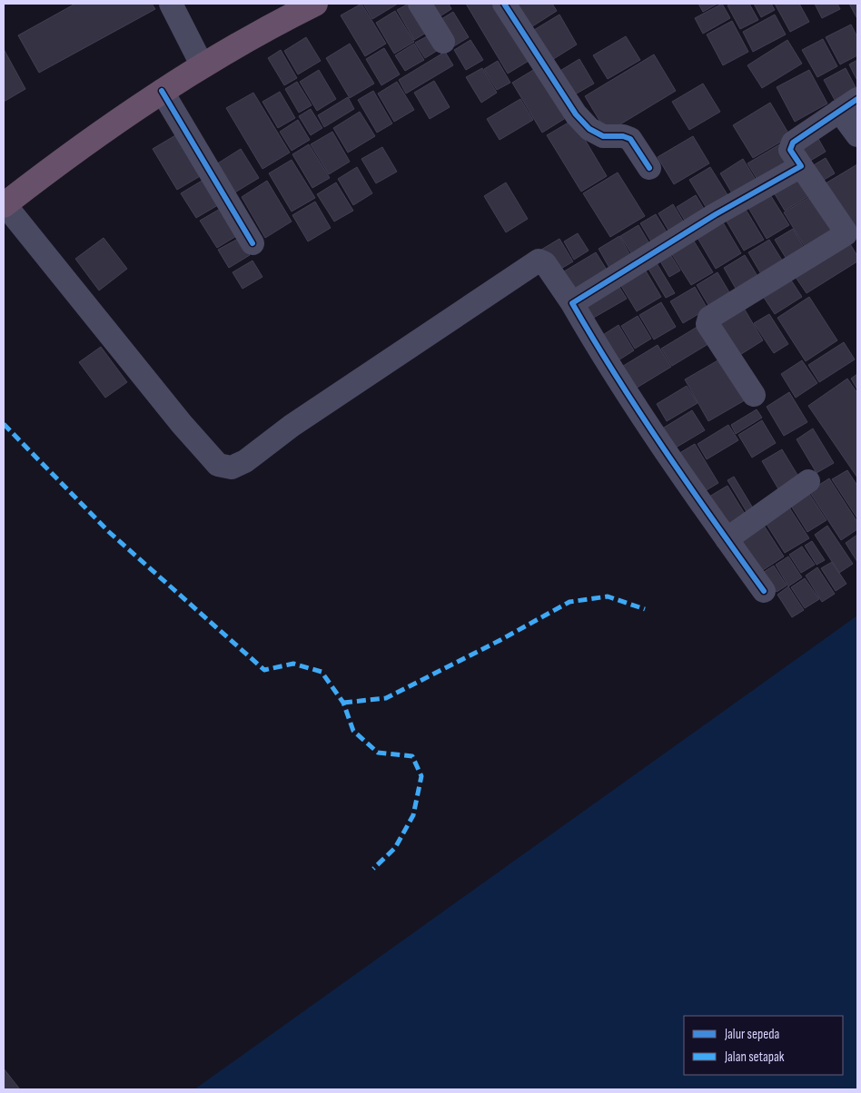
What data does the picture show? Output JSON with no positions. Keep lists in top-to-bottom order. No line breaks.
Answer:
{"legend":["Jalur sepeda","Jalan setapak"]}
